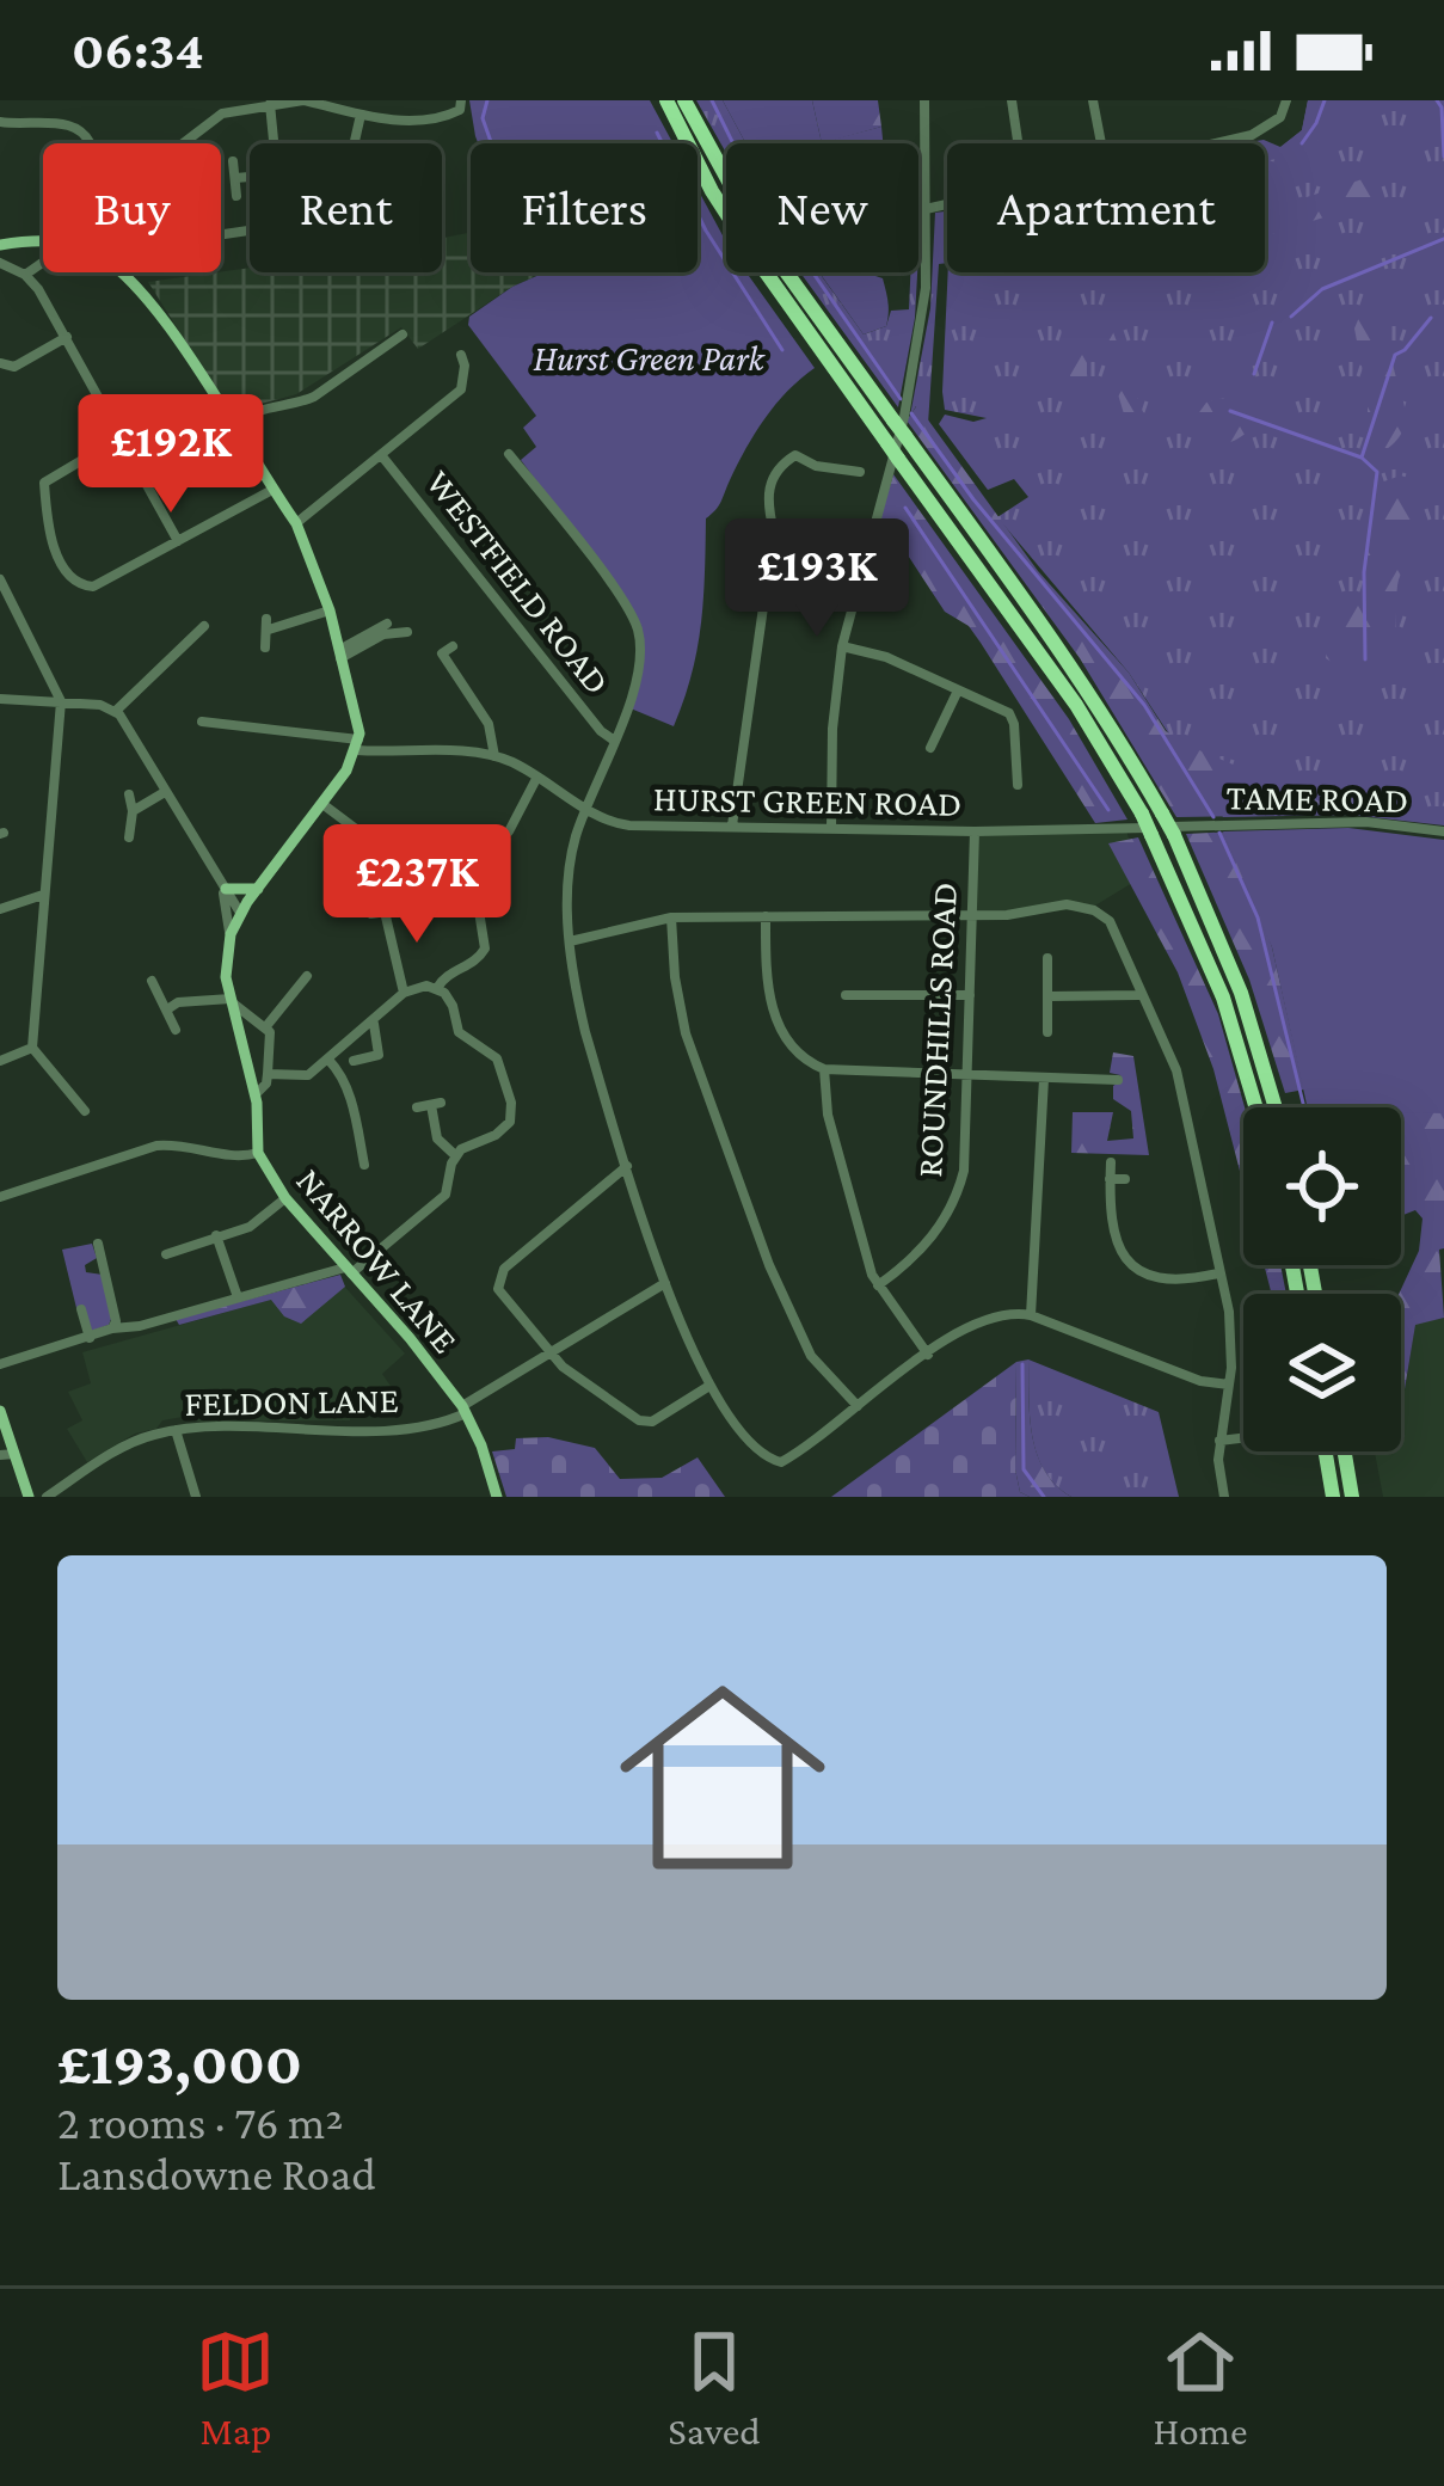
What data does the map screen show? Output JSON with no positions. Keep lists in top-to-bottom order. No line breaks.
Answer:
{"streets":{"main road":["NARROW LANE"],"street":["WESTFIELD ROAD","TAME ROAD","HURST GREEN ROAD","ROUNDHILLS ROAD","FELDON LANE"]},"crossings":[["TAME ROAD","HURST GREEN ROAD"],["HURST GREEN ROAD","ROUNDHILLS ROAD"],["HURST GREEN ROAD","NARROW LANE"],["NARROW LANE","FELDON LANE"]],"parks":["Hurst Green Park"],"page":{"status":"06:34","chip":["Buy","Rent","Filters","New","Apartment"],"price":["£192K","£193K","£237K"],"list":[{"name":"£193,000","note":"2 rooms · 76 m² · Lansdowne Road"}],"tabs":["Map","Saved","Home"]}}
